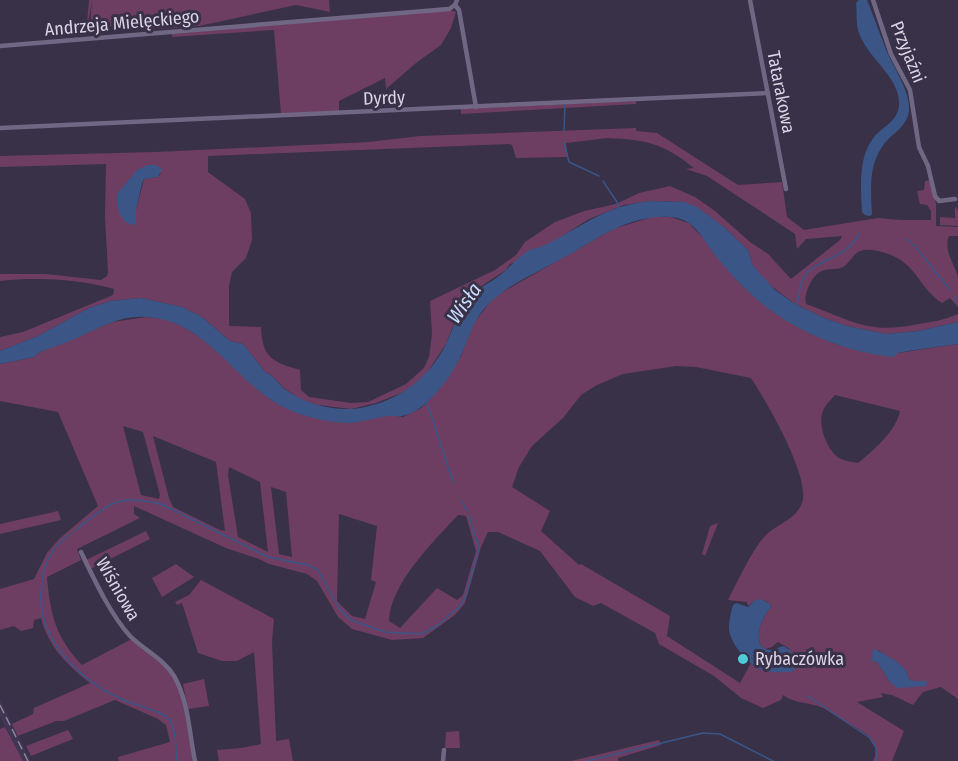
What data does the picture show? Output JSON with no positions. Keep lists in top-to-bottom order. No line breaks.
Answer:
{"streets":{"street":["Andrzeja Mielęckiego","Przyjaźni","Tatarakowa","Dyrdy","Wiśniowa"]},"crossings":[["Tatarakowa","Dyrdy"]],"water":["Wisła"],"places":["Rybaczówka"]}
